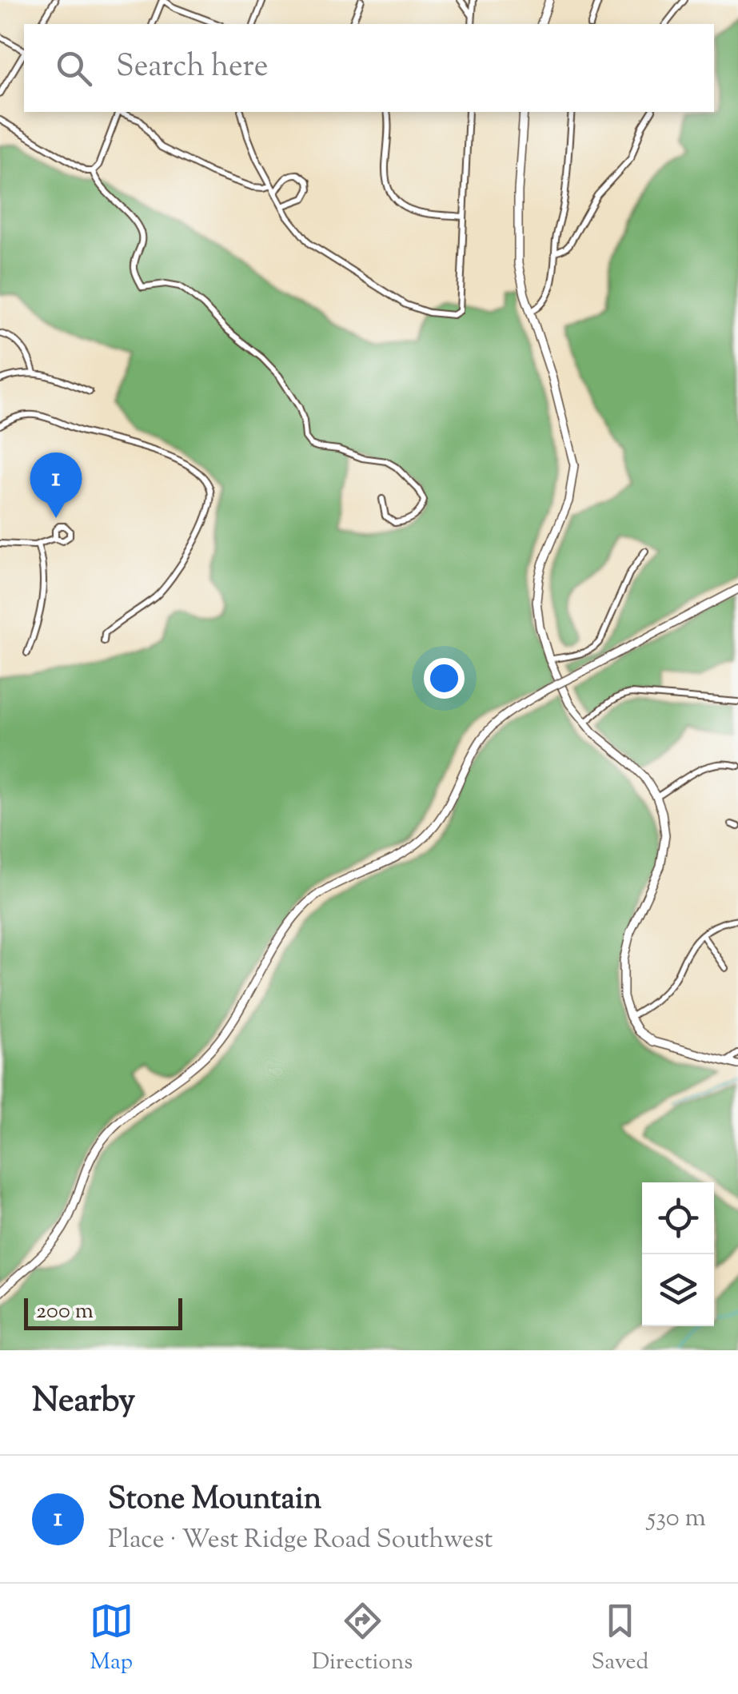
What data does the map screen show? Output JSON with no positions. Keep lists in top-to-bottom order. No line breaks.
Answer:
{"scale_bar":"200 m","page":{"search":"Search here","pins":"1","scale":"200 m","heading":"Nearby","list":[{"mark":"1","name":"Stone Mountain","note":"Place · West Ridge Road Southwest","value":"530 m"}],"nav":["Map","Directions","Saved"]}}
